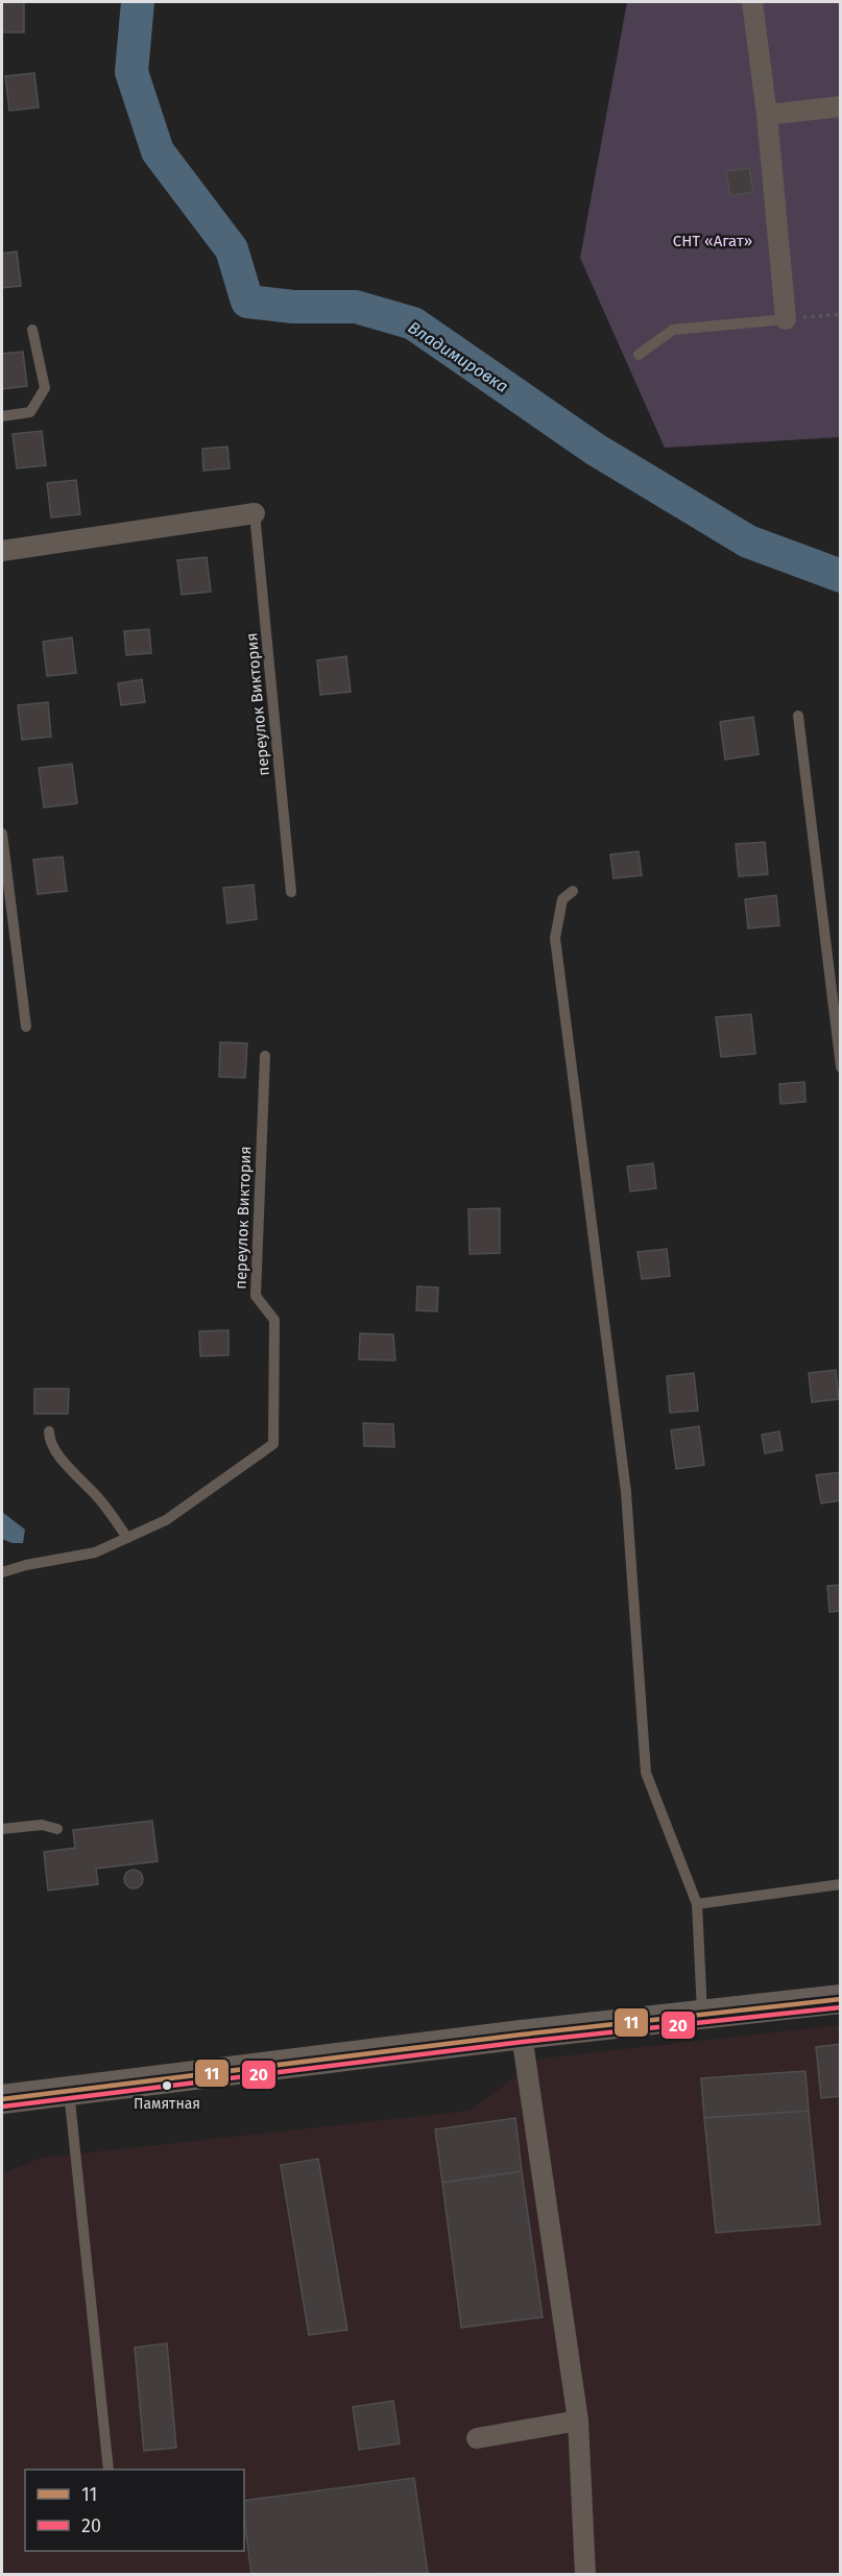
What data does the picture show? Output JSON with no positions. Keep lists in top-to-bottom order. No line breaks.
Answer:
{"streets":{"lane":["переулок Виктория"]},"water":["Владимировка"],"parks":["СНТ «Агат»"],"places":["Памятная"],"lines":["transit line 11","transit line 20"],"legend":["11","20"]}
